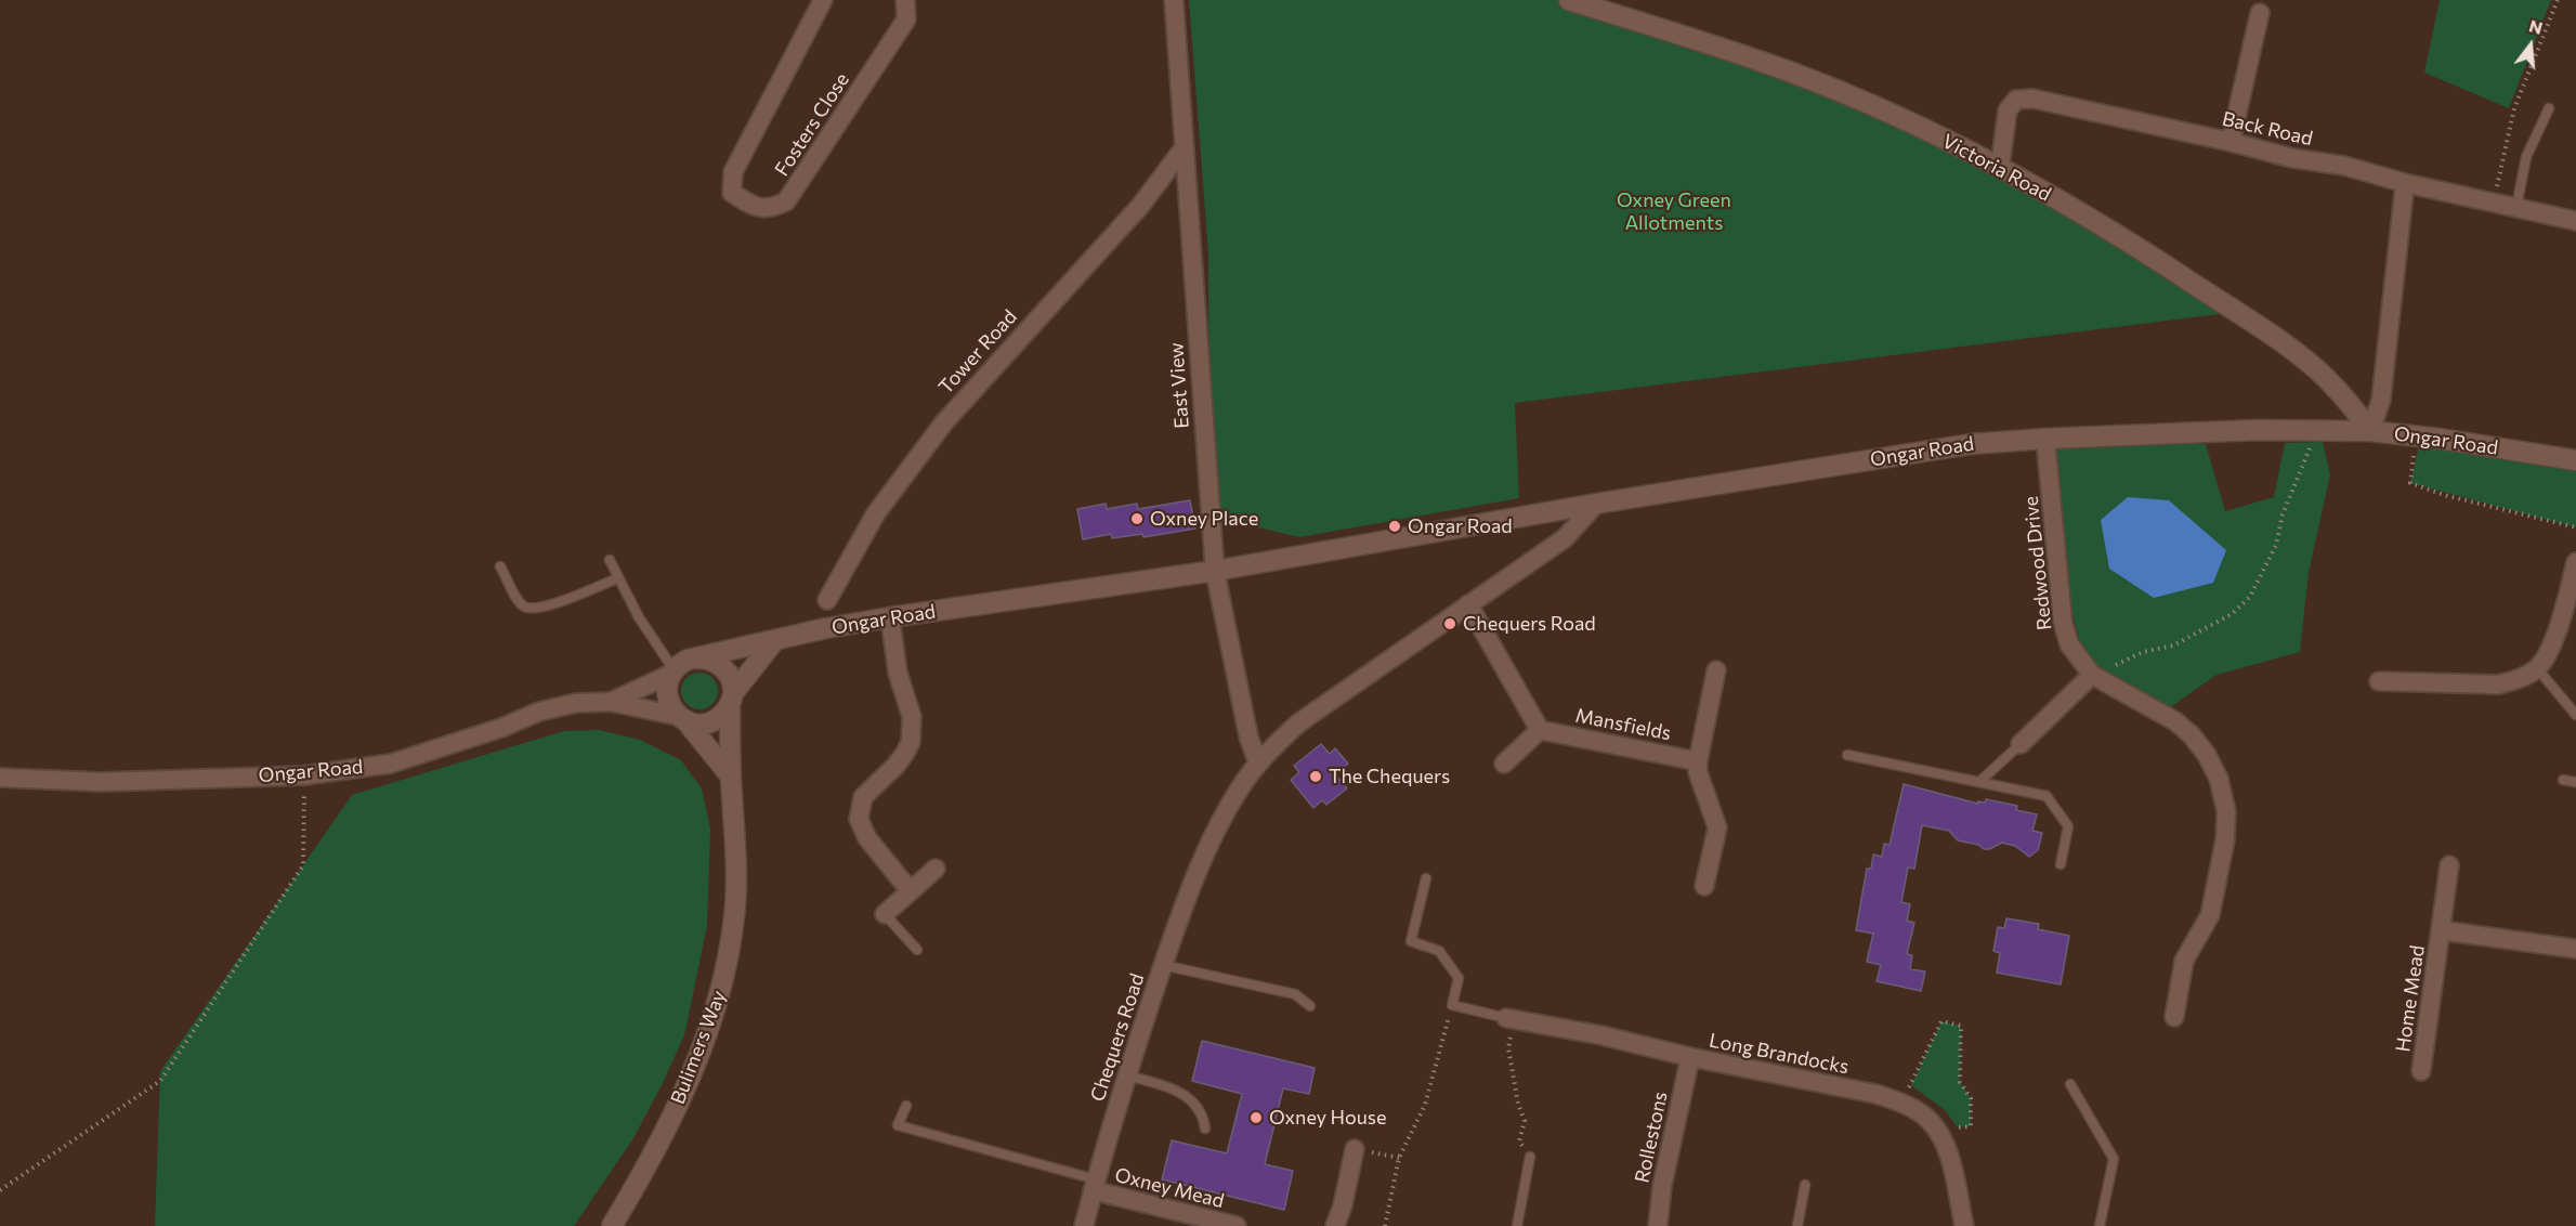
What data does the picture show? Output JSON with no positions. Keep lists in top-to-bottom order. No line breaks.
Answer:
{"streets":{"street":["Fosters Close","Back Road","Victoria Road","Tower Road","East View","Ongar Road","Redwood Drive","Mansfields","Home Mead","Chequers Road","Bulimers Way","Long Brandocks","Rollestons","Oxney Mead"]},"crossings":[["Back Road","Victoria Road"],["Victoria Road","Ongar Road"],["Tower Road","East View"],["East View","Ongar Road"],["East View","Chequers Road"],["Ongar Road","Redwood Drive"],["Ongar Road","Chequers Road"],["Ongar Road","Bulimers Way"],["Chequers Road","Oxney Mead"],["Long Brandocks","Rollestons"]],"parks":["Oxney Green Allotments"],"places":["Oxney Place","Ongar Road","Chequers Road","The Chequers","Oxney House"],"north":"top"}
